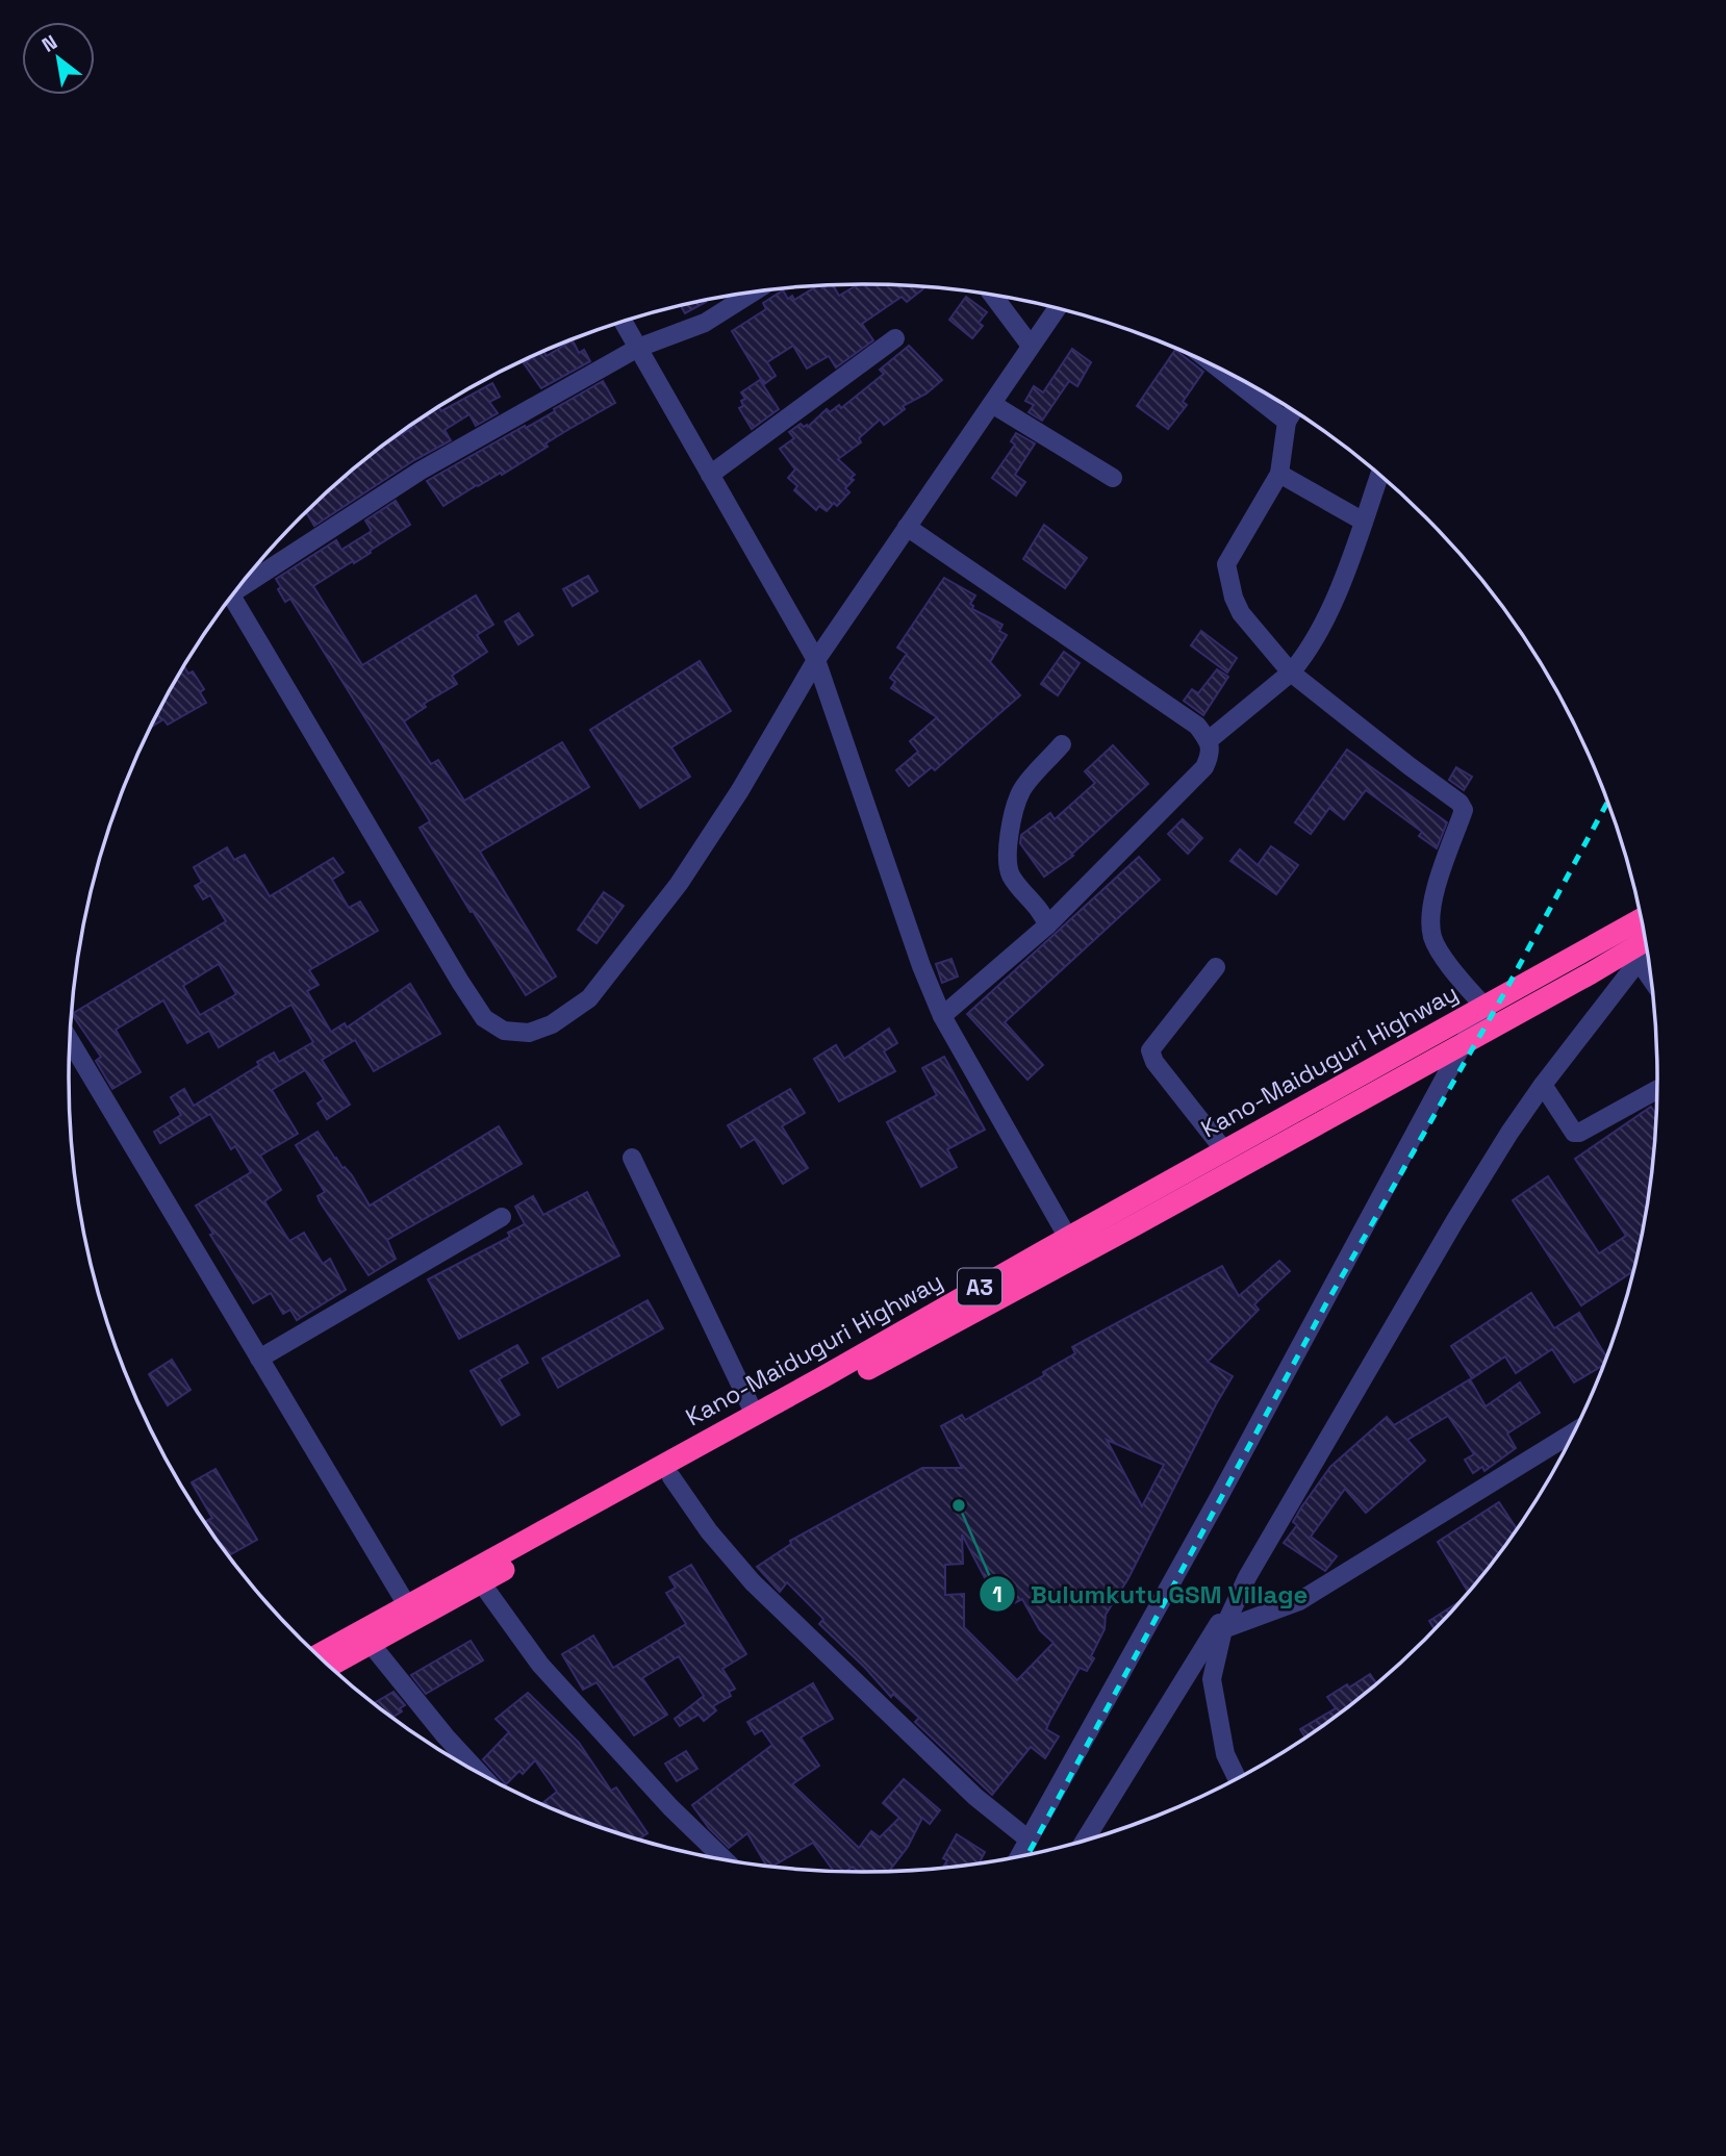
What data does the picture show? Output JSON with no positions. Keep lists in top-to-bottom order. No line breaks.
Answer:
{"streets":{"highway":["Kano-Maiduguri Highway","A3"]},"places":["Bulumkutu GSM Village"],"north":"top left"}
